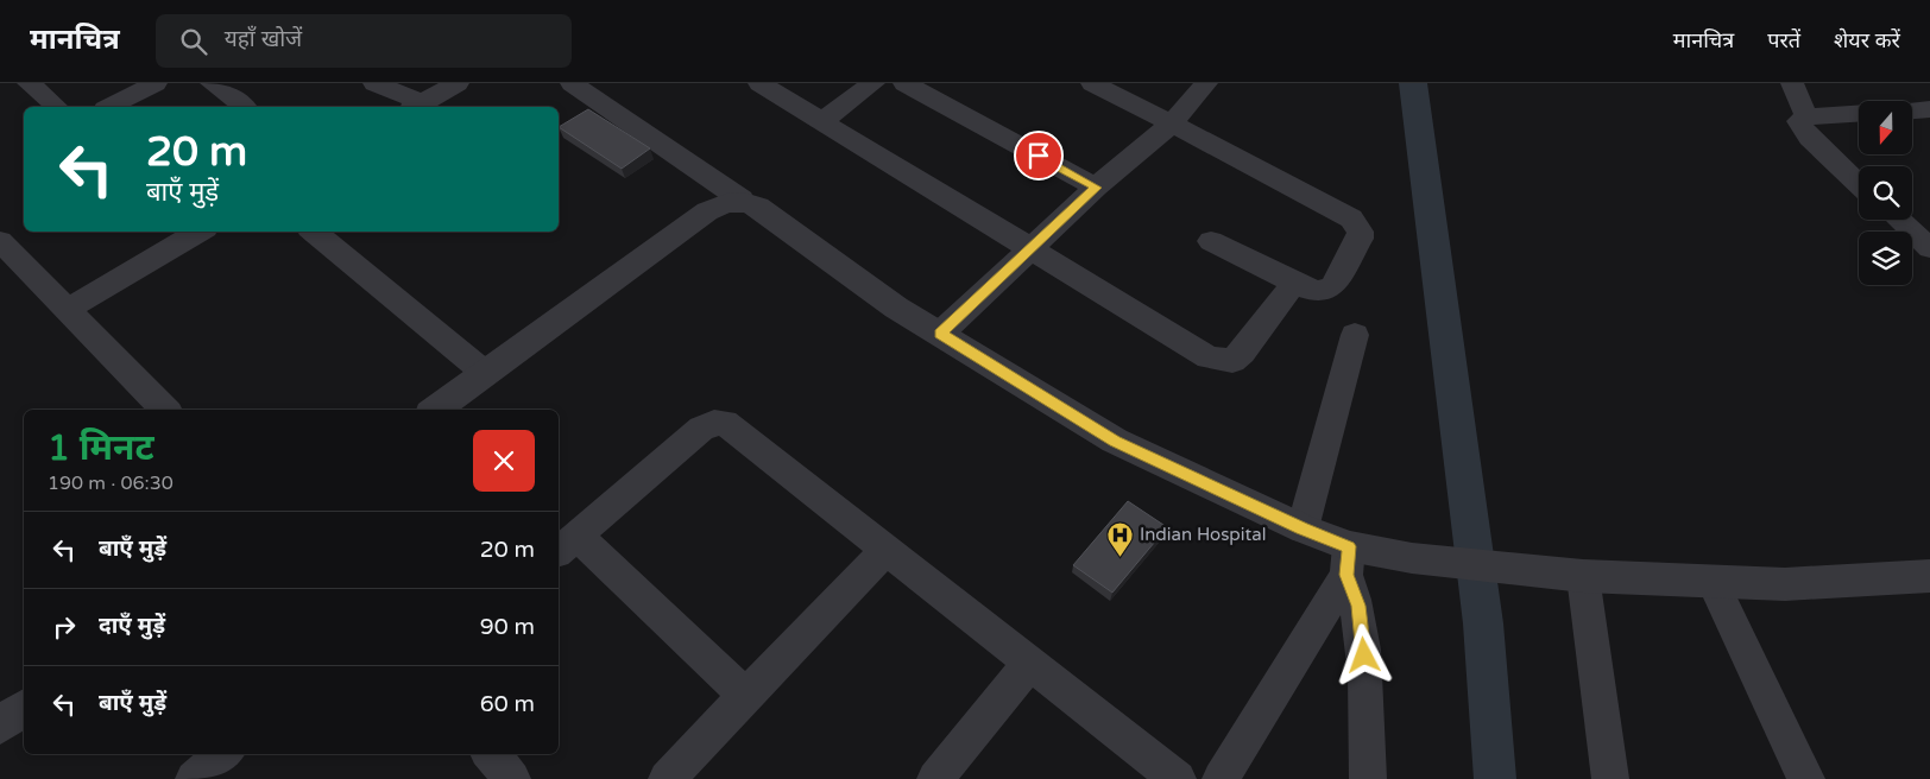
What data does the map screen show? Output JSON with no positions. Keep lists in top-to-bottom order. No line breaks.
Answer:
{"places":{"hospital":["Indian Hospital"]},"north":"bottom","page":{"header":"मानचित्र","search":"यहाँ खोजें","nav":["मानचित्र","परतें","शेयर करें"],"turn":["20 m","बाएँ मुड़ें"],"heading":["1 मिनट","190 m · 06:30"],"list":[{"name":"बाएँ मुड़ें","value":"20 m"},{"name":"दाएँ मुड़ें","value":"90 m"},{"name":"बाएँ मुड़ें","value":"60 m"}]}}
